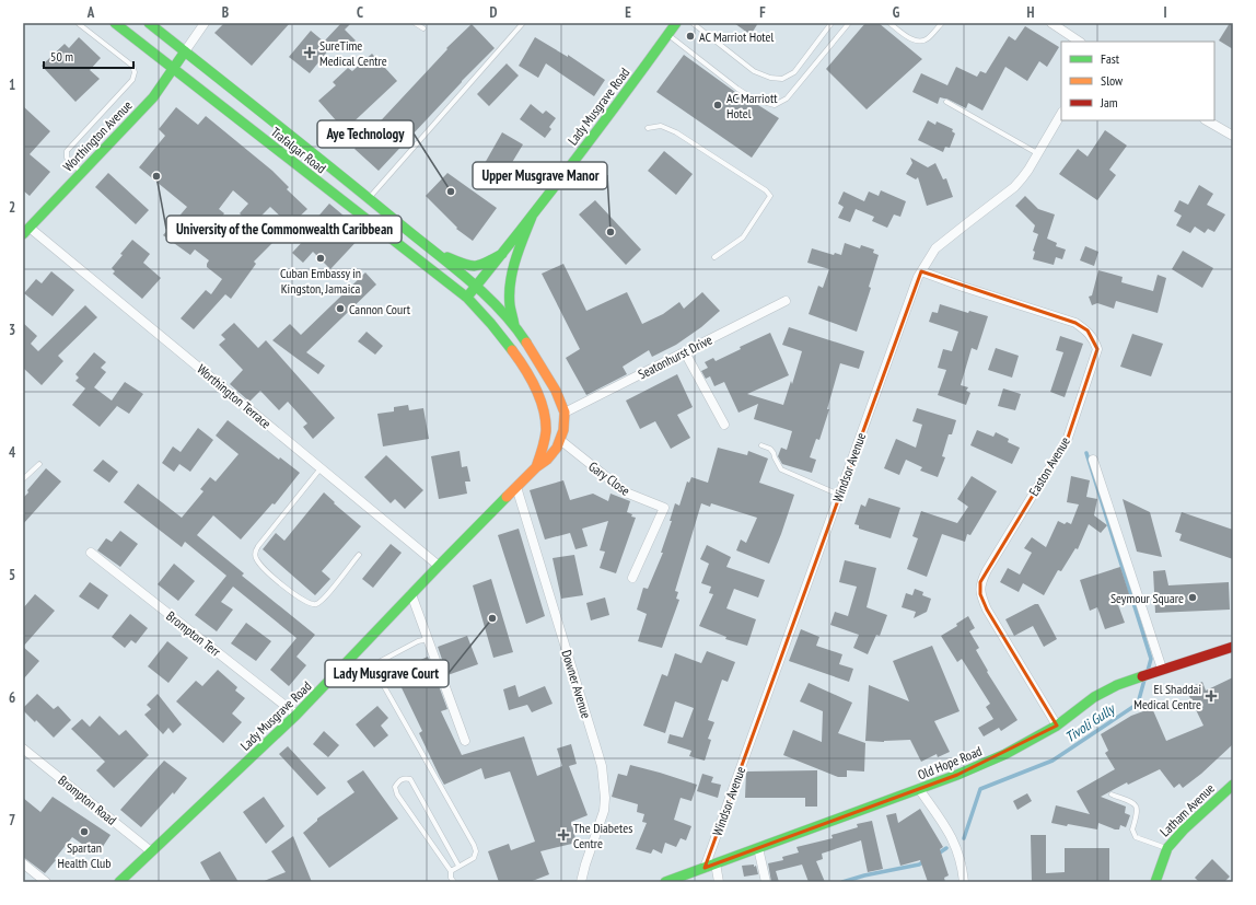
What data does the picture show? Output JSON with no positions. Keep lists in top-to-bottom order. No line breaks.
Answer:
{"streets":{"main road":["Lady Musgrave Road","Worthington Avenue","Trafalgar Road","Old Hope Road","Latham Avenue"],"street":["Seatonhurst Drive","Worthington Terrace","Easton Avenue","Windsor Avenue","Gary Close","Brompton Terr","Downer Avenue","Brompton Road"]},"crossings":[["Lady Musgrave Road","Trafalgar Road"],["Lady Musgrave Road","Seatonhurst Drive"],["Lady Musgrave Road","Worthington Terrace"],["Lady Musgrave Road","Gary Close"],["Lady Musgrave Road","Brompton Terr"],["Lady Musgrave Road","Downer Avenue"],["Lady Musgrave Road","Brompton Road"],["Worthington Avenue","Trafalgar Road"],["Worthington Avenue","Worthington Terrace"],["Easton Avenue","Windsor Avenue"],["Easton Avenue","Old Hope Road"],["Windsor Avenue","Old Hope Road"]],"water":["Tivoli Gully"],"places":{"other":["AC Marriot Hotel","AC Marriott Hotel","University of the Commonwealth Caribbean","Aye Technology","Upper Musgrave Manor","Cuban Embassy in Kingston, Jamaica","Cannon Court","Seymour Square","Lady Musgrave Court","Spartan Health Club"],"health":["SureTime Medical Centre","El Shaddai Medical Centre","The Diabetes Centre"]},"legend":["Fast","Slow","Jam"],"scale_bar":"50 m","grid":{"columns":["A","B","C","D","E","F","G","H","I"],"rows":["1","2","3","4","5","6","7"]}}
